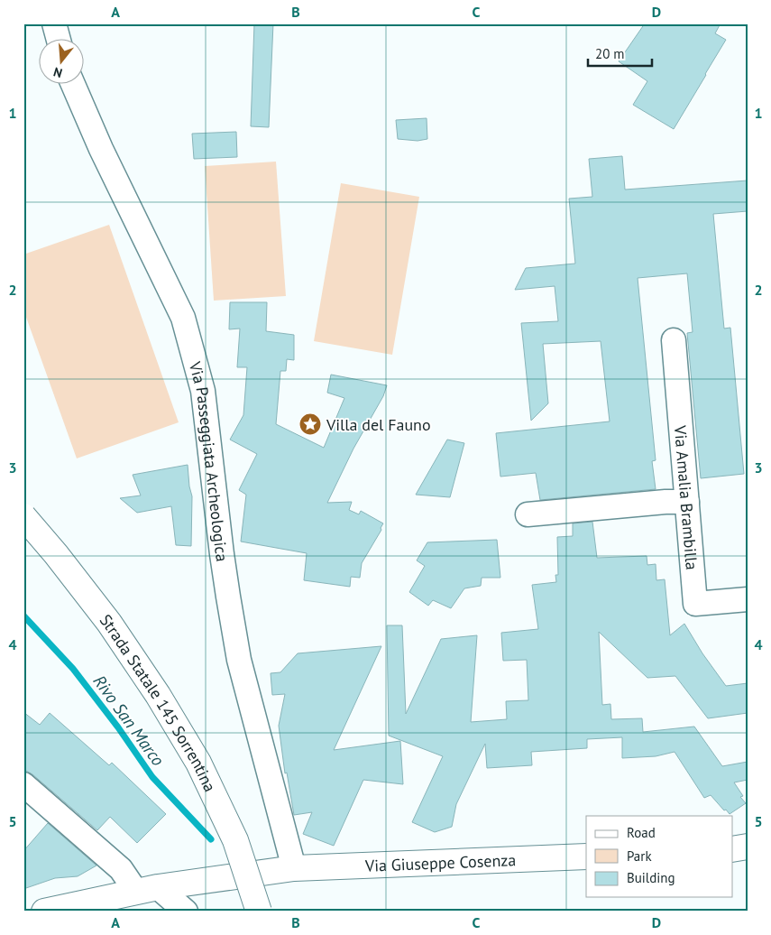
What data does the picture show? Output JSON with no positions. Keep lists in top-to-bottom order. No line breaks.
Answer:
{"streets":{"main road":["Strada Statale 145 Sorrentina","Via Giuseppe Cosenza"],"street":["Via Passeggiata Archeologica","Via Amalia Brambilla"]},"crossings":[["Via Passeggiata Archeologica","Via Giuseppe Cosenza"]],"water":["Rivo San Marco"],"places":{"place":["Villa del Fauno"]},"legend":["Road","Park","Building"],"scale_bar":"20 m","north":"bottom","grid":{"columns":["A","B","C","D"],"rows":["1","2","3","4","5"]}}
